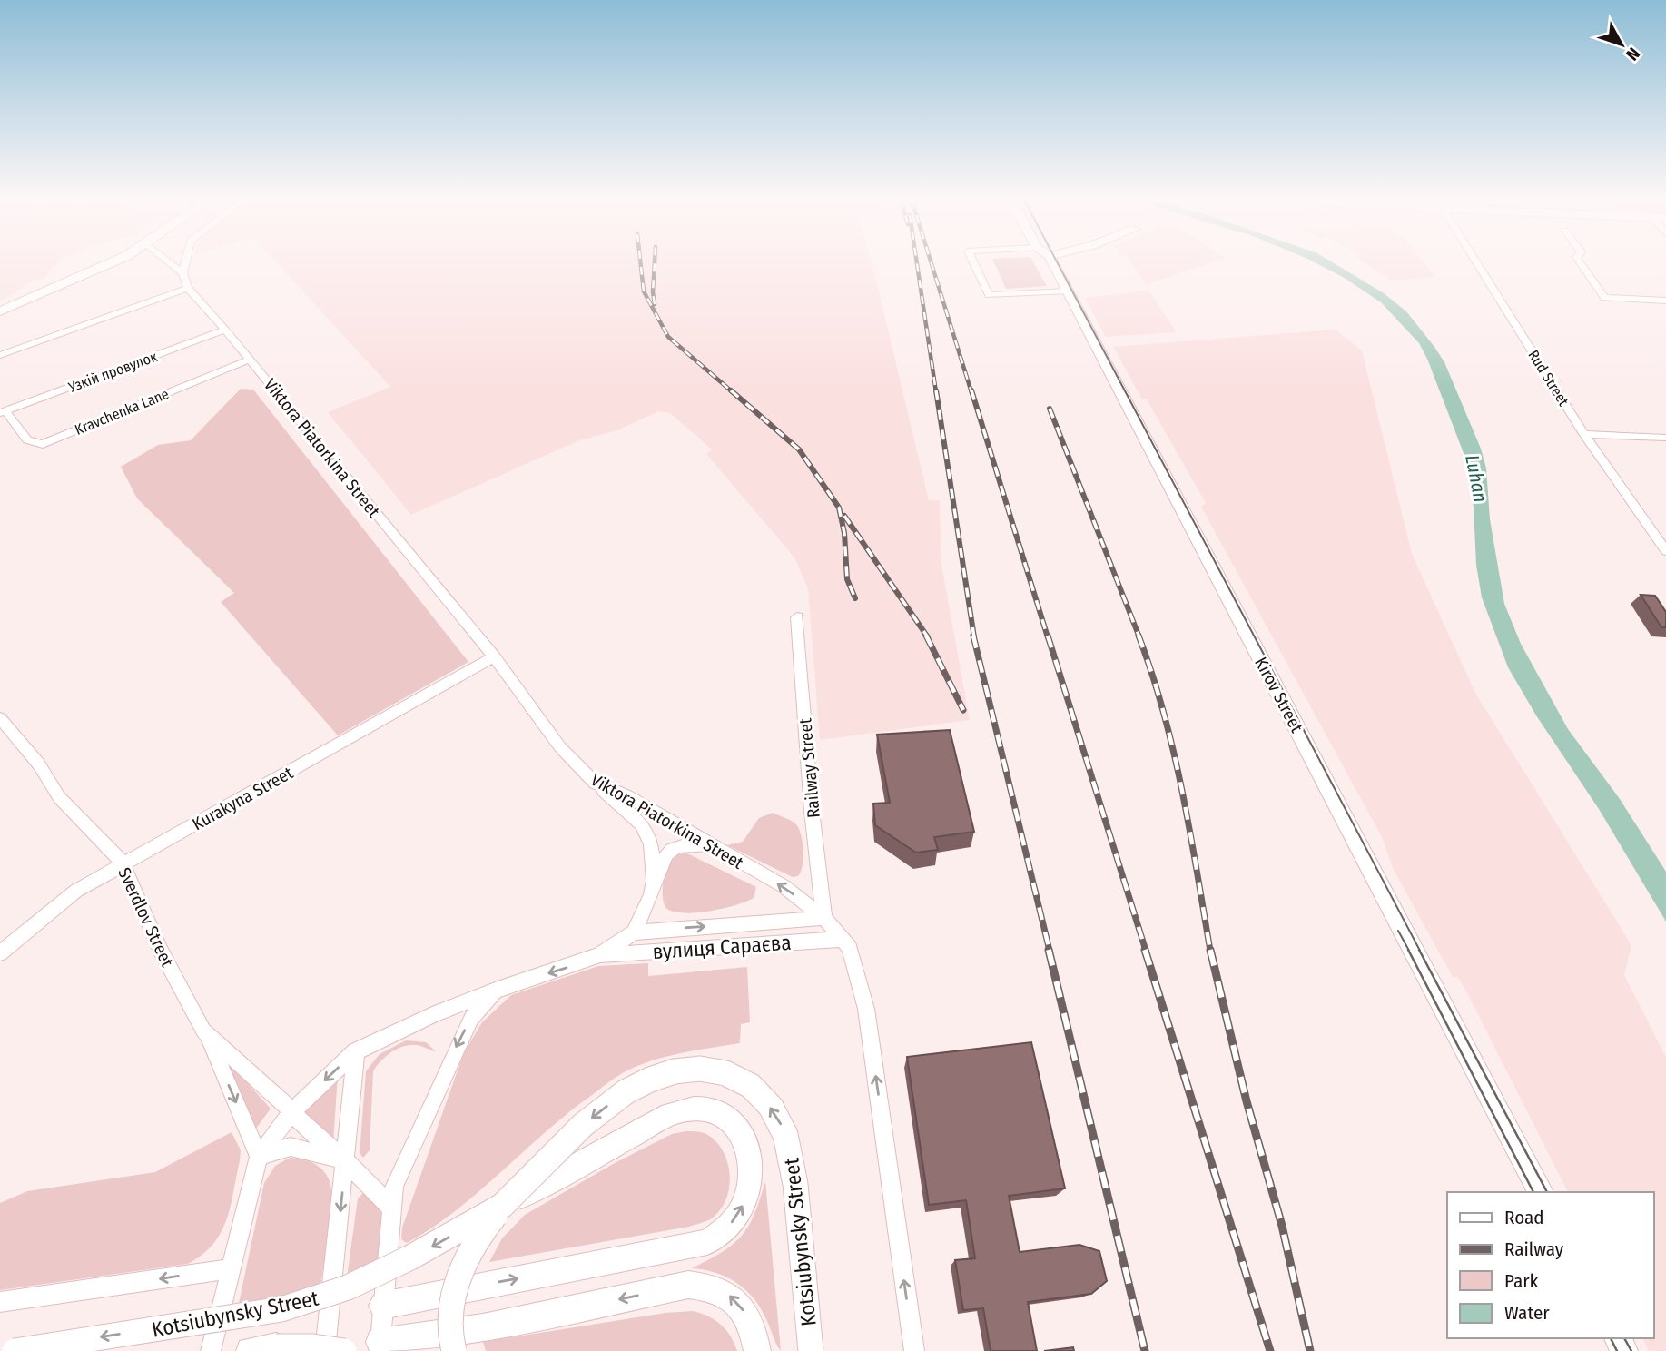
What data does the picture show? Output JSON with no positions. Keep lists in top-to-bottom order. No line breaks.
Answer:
{"streets":{"street":["Узкій провулок","Rud Street","Kravchenka Lane","Viktora Piatorkina Street","Kirov Street","Railway Street","Kurakyna Street","Sverdlov Street","вулиця Сараєва","Kotsiubynsky Street"]},"crossings":[["Узкій провулок","Kravchenka Lane"],["Узкій провулок","Viktora Piatorkina Street"],["Kravchenka Lane","Viktora Piatorkina Street"],["Viktora Piatorkina Street","Railway Street"],["Viktora Piatorkina Street","Kurakyna Street"],["Viktora Piatorkina Street","вулиця Сараєва"],["Kurakyna Street","Sverdlov Street"]],"one_way":["Viktora Piatorkina Street"],"water":["Luhan"],"legend":["Road","Railway","Park","Water"],"north":"bottom right"}
